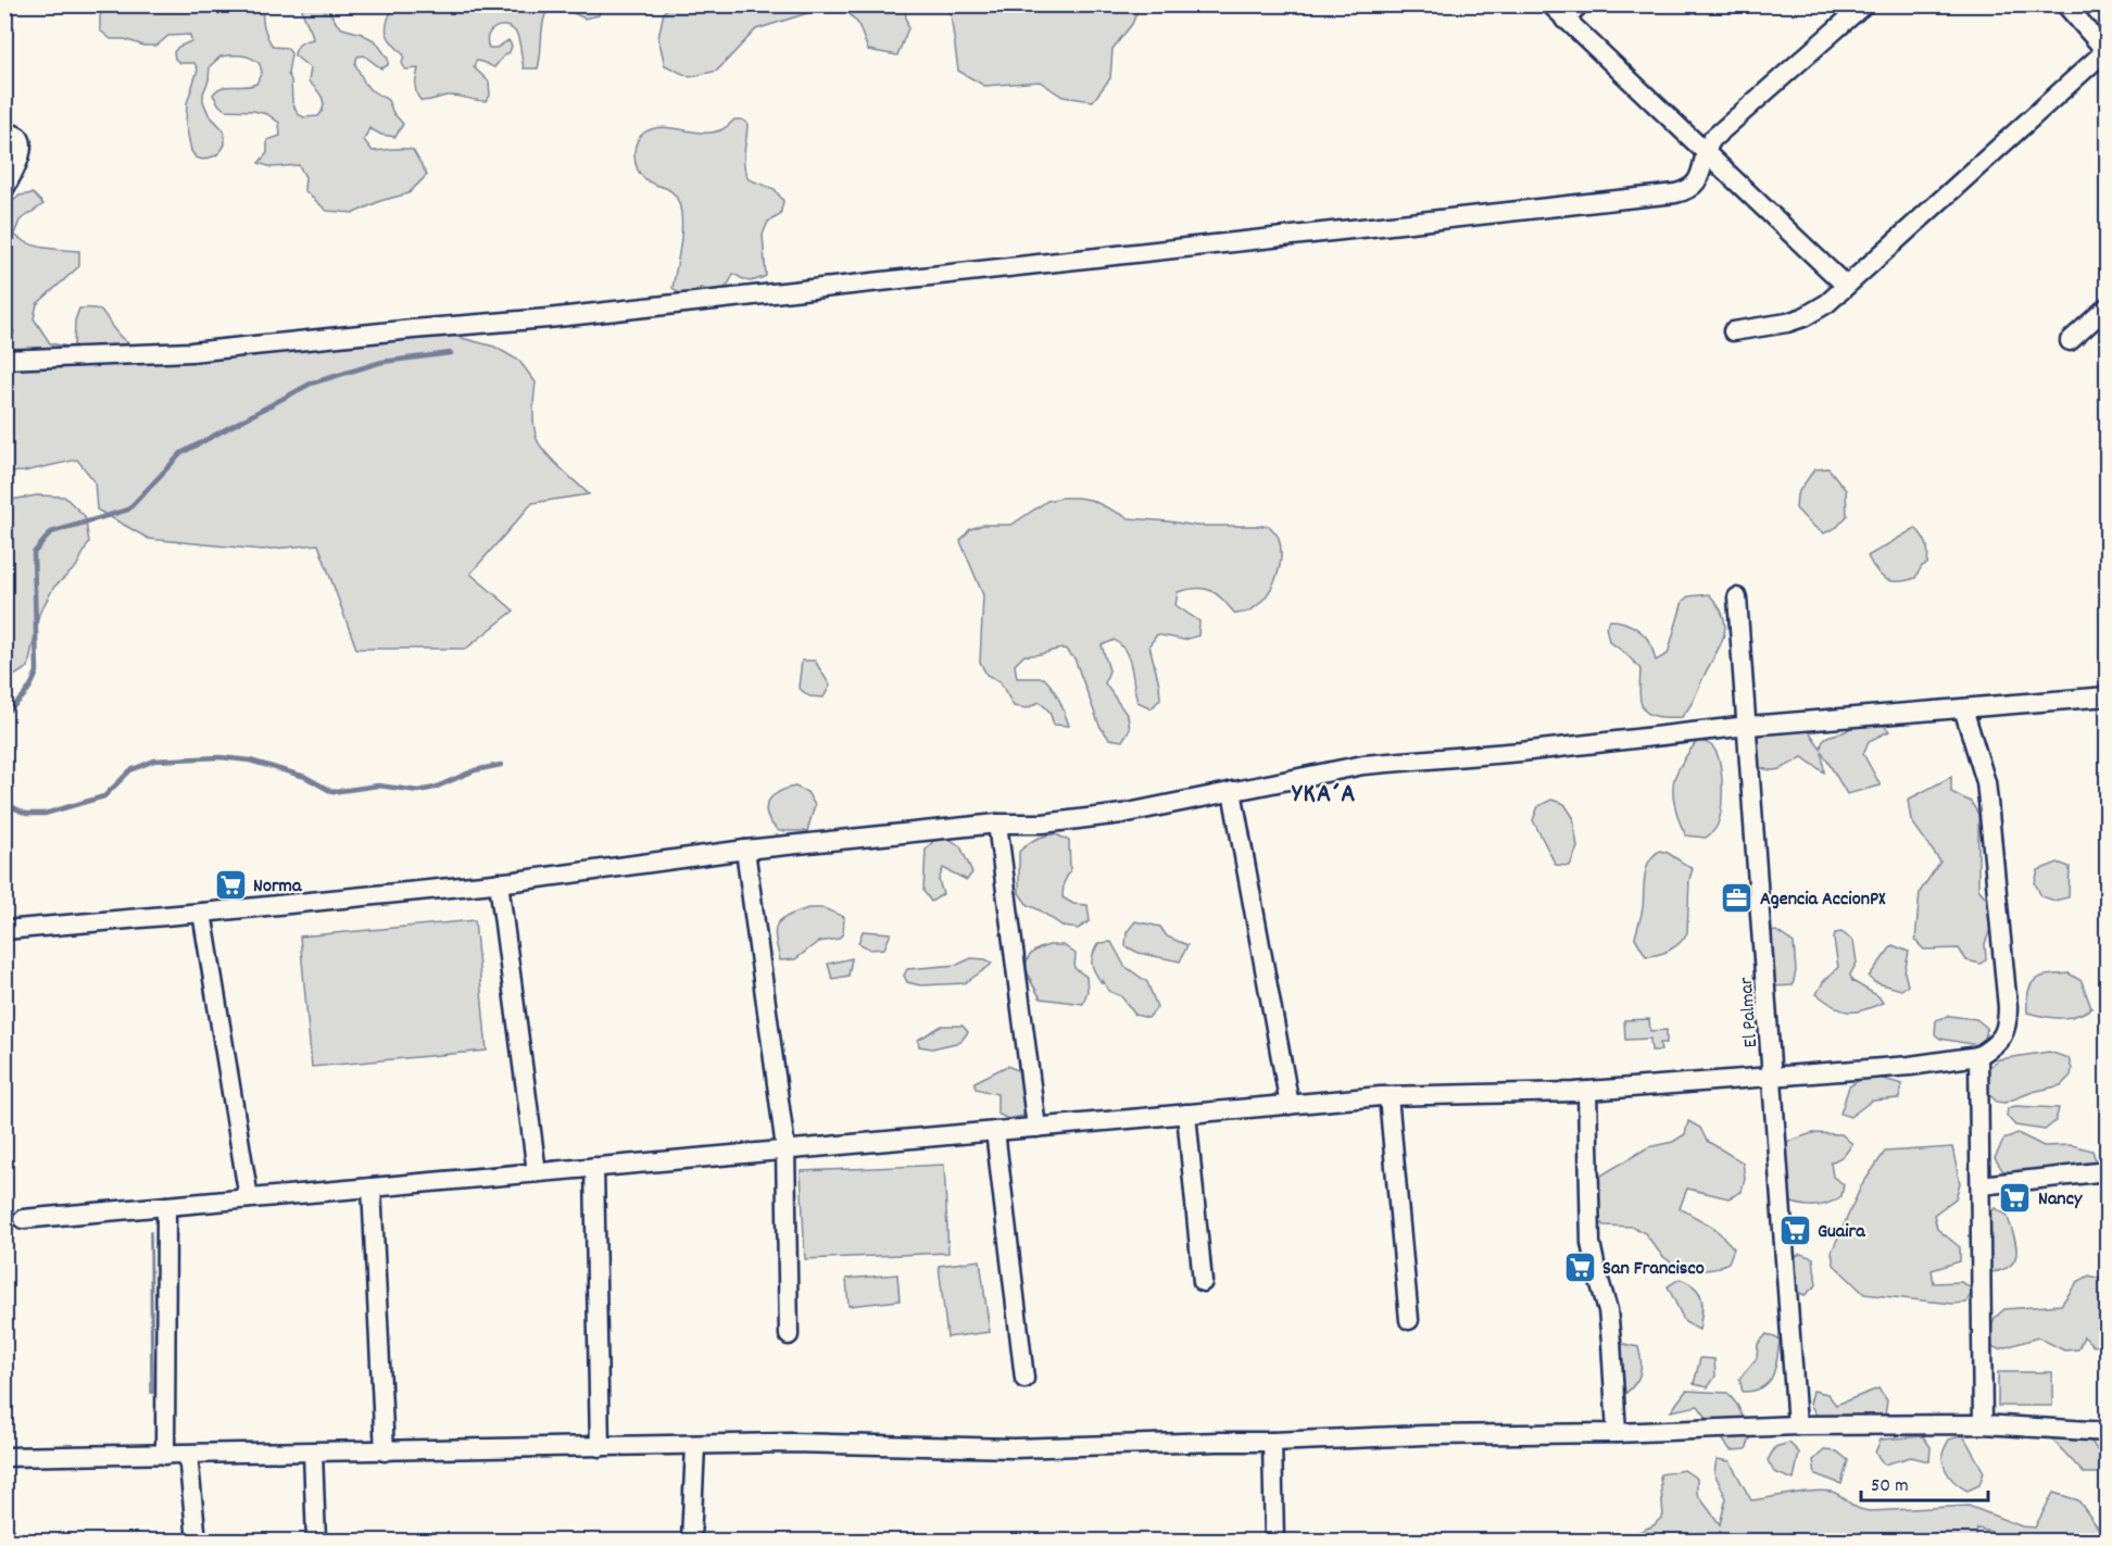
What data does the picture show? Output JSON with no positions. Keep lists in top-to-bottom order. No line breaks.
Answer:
{"streets":{"street":["El Palmar"]},"districts":["YKA´A"],"places":{"supermarket":["Norma","Nancy","Guaira","San Francisco"],"office":["Agencia AccionPX"]},"scale_bar":"50 m"}
